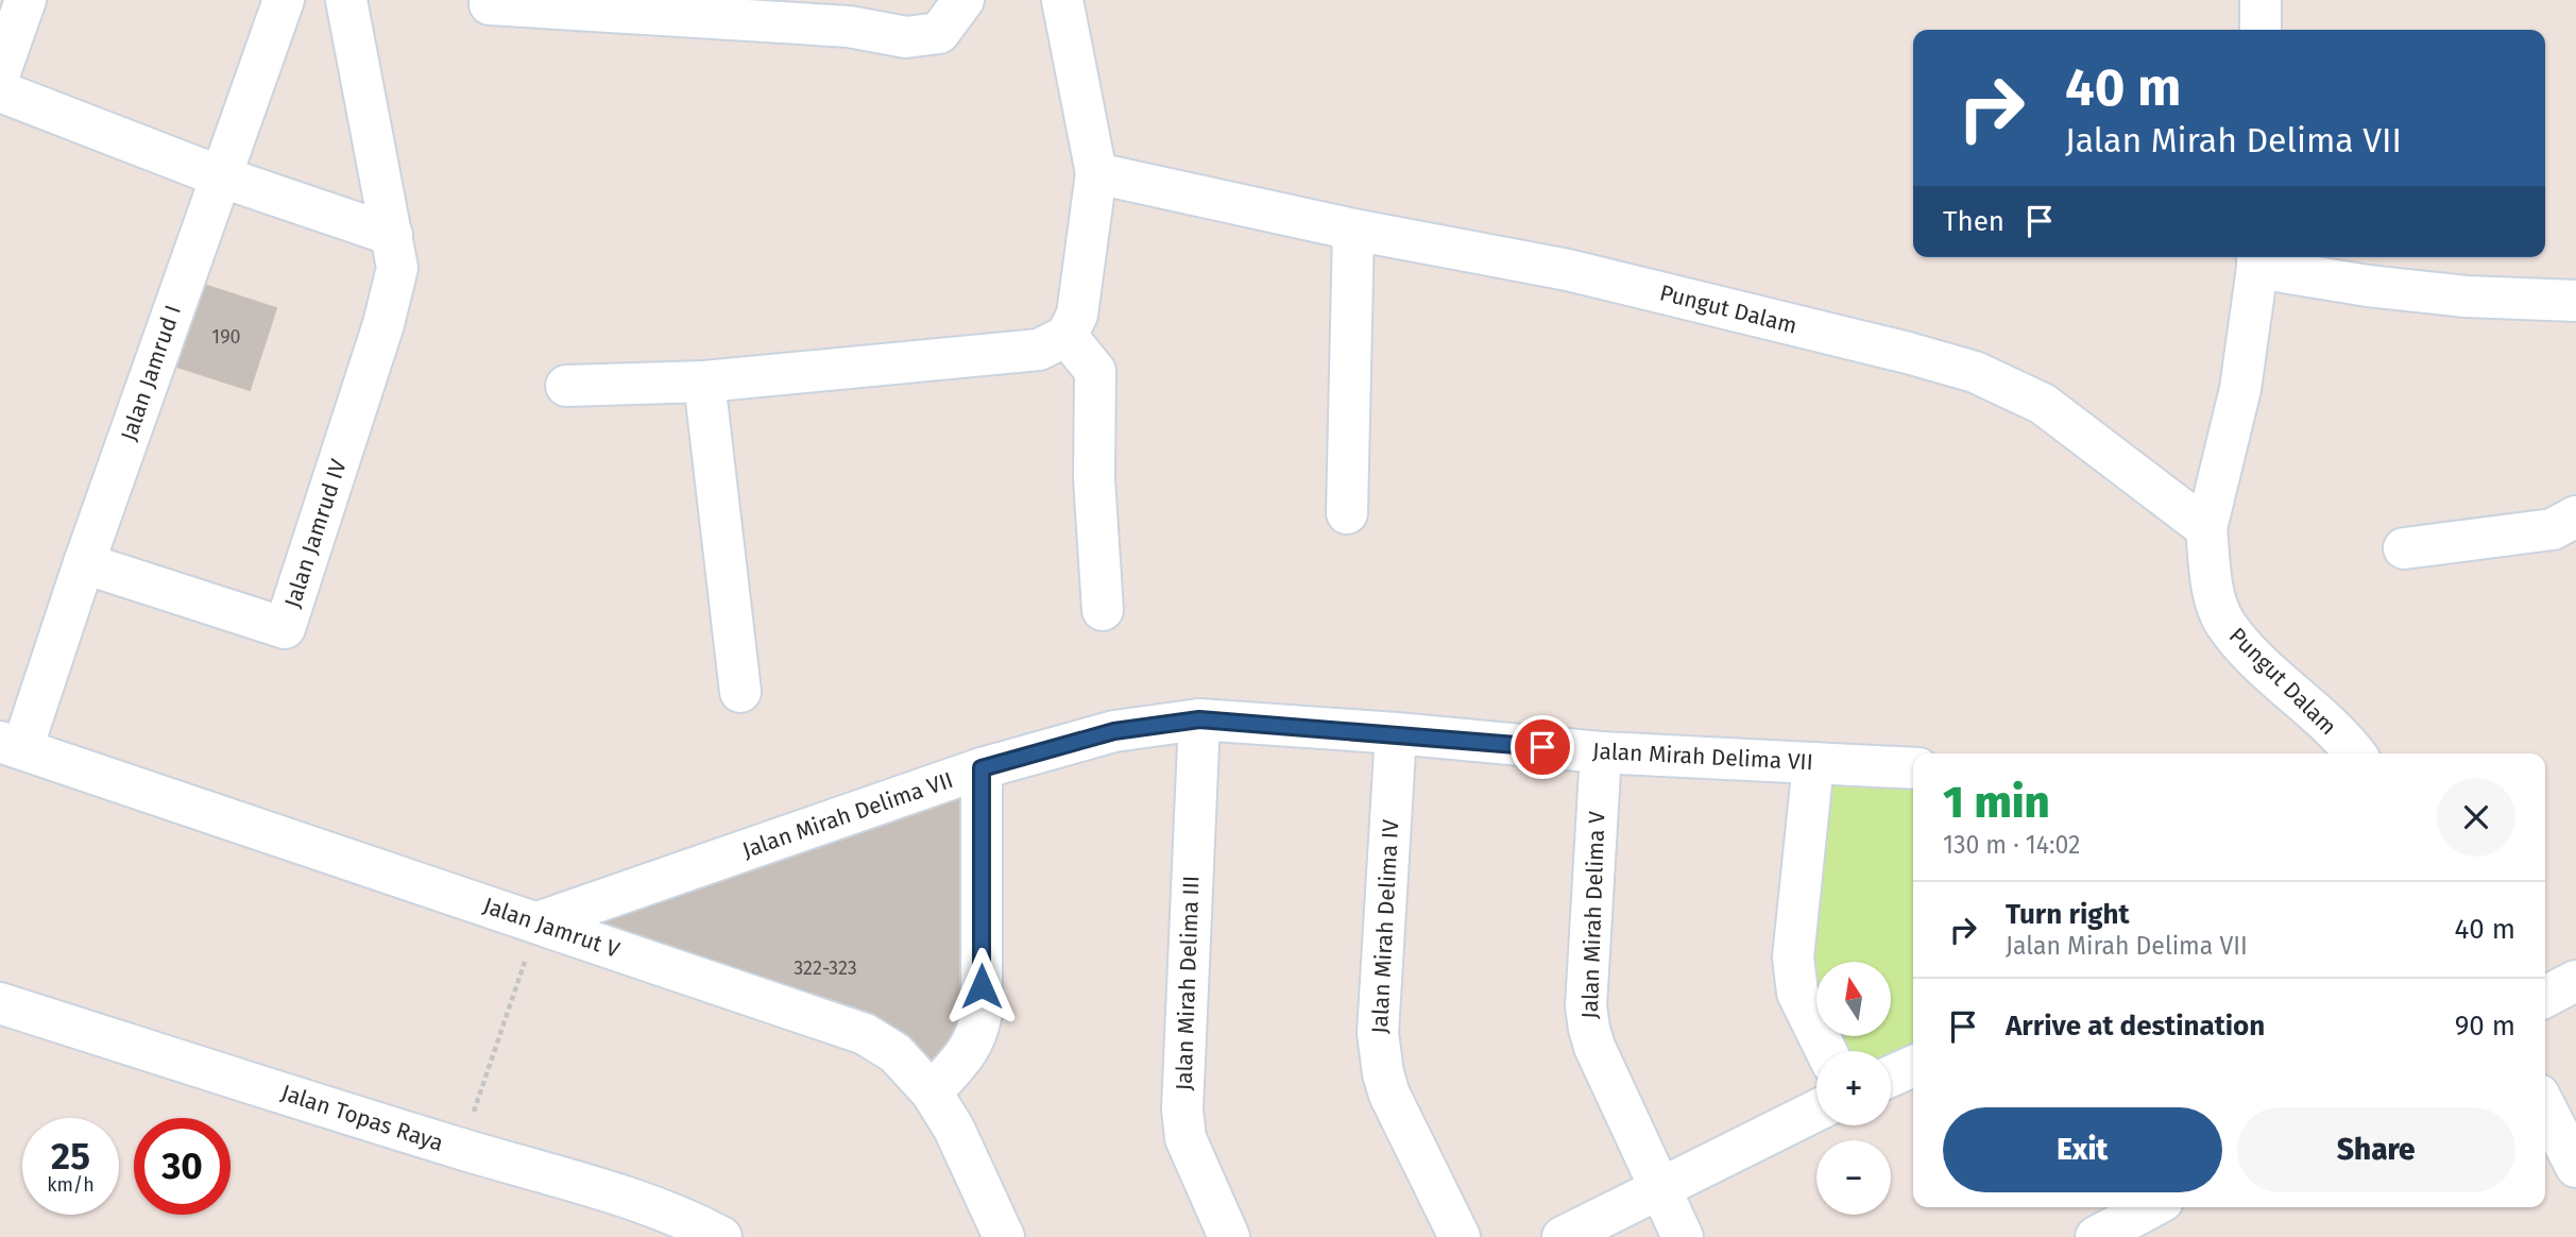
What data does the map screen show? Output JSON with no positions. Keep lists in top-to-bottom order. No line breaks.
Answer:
{"streets":{"street":["Pungut Dalam","Jalan Jamrud I","Jalan Jamrud IV","Jalan Mirah Delima VII","Jalan Mirah Delima V","Jalan Mirah Delima IV","Jalan Jamrut V","Jalan Mirah Delima III","Jalan Topas Raya"]},"crossings":[["Jalan Jamrud I","Jalan Jamrud IV"],["Jalan Jamrud I","Jalan Jamrut V"],["Jalan Mirah Delima VII","Jalan Mirah Delima V"],["Jalan Mirah Delima VII","Jalan Mirah Delima IV"],["Jalan Mirah Delima VII","Jalan Jamrut V"],["Jalan Mirah Delima VII","Jalan Mirah Delima III"]],"house_numbers":["190","322-323"],"north":"top","page":{"turn":["40 m","Jalan Mirah Delima VII"],"then":"Then","heading":["1 min","130 m · 14:02"],"list":[{"name":"Turn right","note":"Jalan Mirah Delima VII","value":"40 m"},{"name":"Arrive at destination","value":"90 m"}],"map_buttons":["+","−"],"buttons":["Exit","Share"],"speed":"25 km/h","limit":"30"}}
